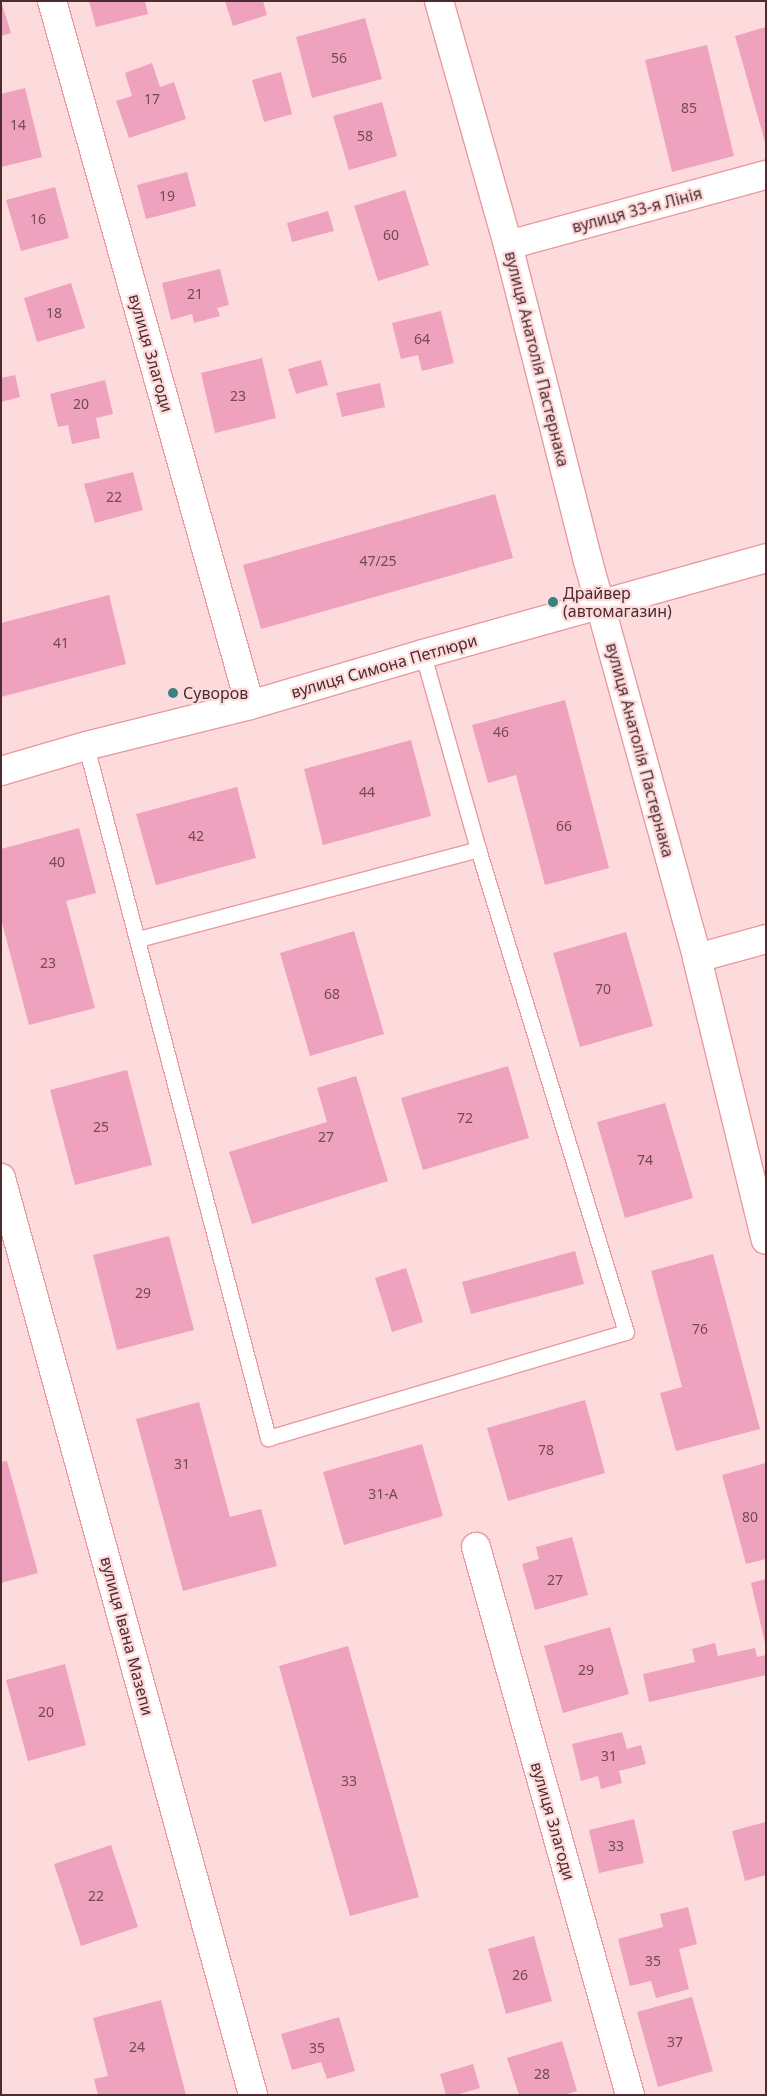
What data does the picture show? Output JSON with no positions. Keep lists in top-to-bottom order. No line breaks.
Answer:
{"streets":{"street":["вулиця 33-я Лінія","вулиця Злагоди","вулиця Анатолія Пастернака","вулиця Симона Петлюри","вулиця Івана Мазепи"]},"crossings":[["вулиця 33-я Лінія","вулиця Анатолія Пастернака"],["вулиця Злагоди","вулиця Симона Петлюри"],["вулиця Анатолія Пастернака","вулиця Симона Петлюри"]],"places":["Драйвер (автомагазин)","Суворов"],"house_numbers":["56","17","85","14","58","19","16","60","21","18","64","23","20","22","47/25","41","46","44","66","42","40","23","70","68","72","25","27","74","29","76","78","31","31-А","80","27","29","20","31","33","33","22","35","26","37","24","35","28"]}
